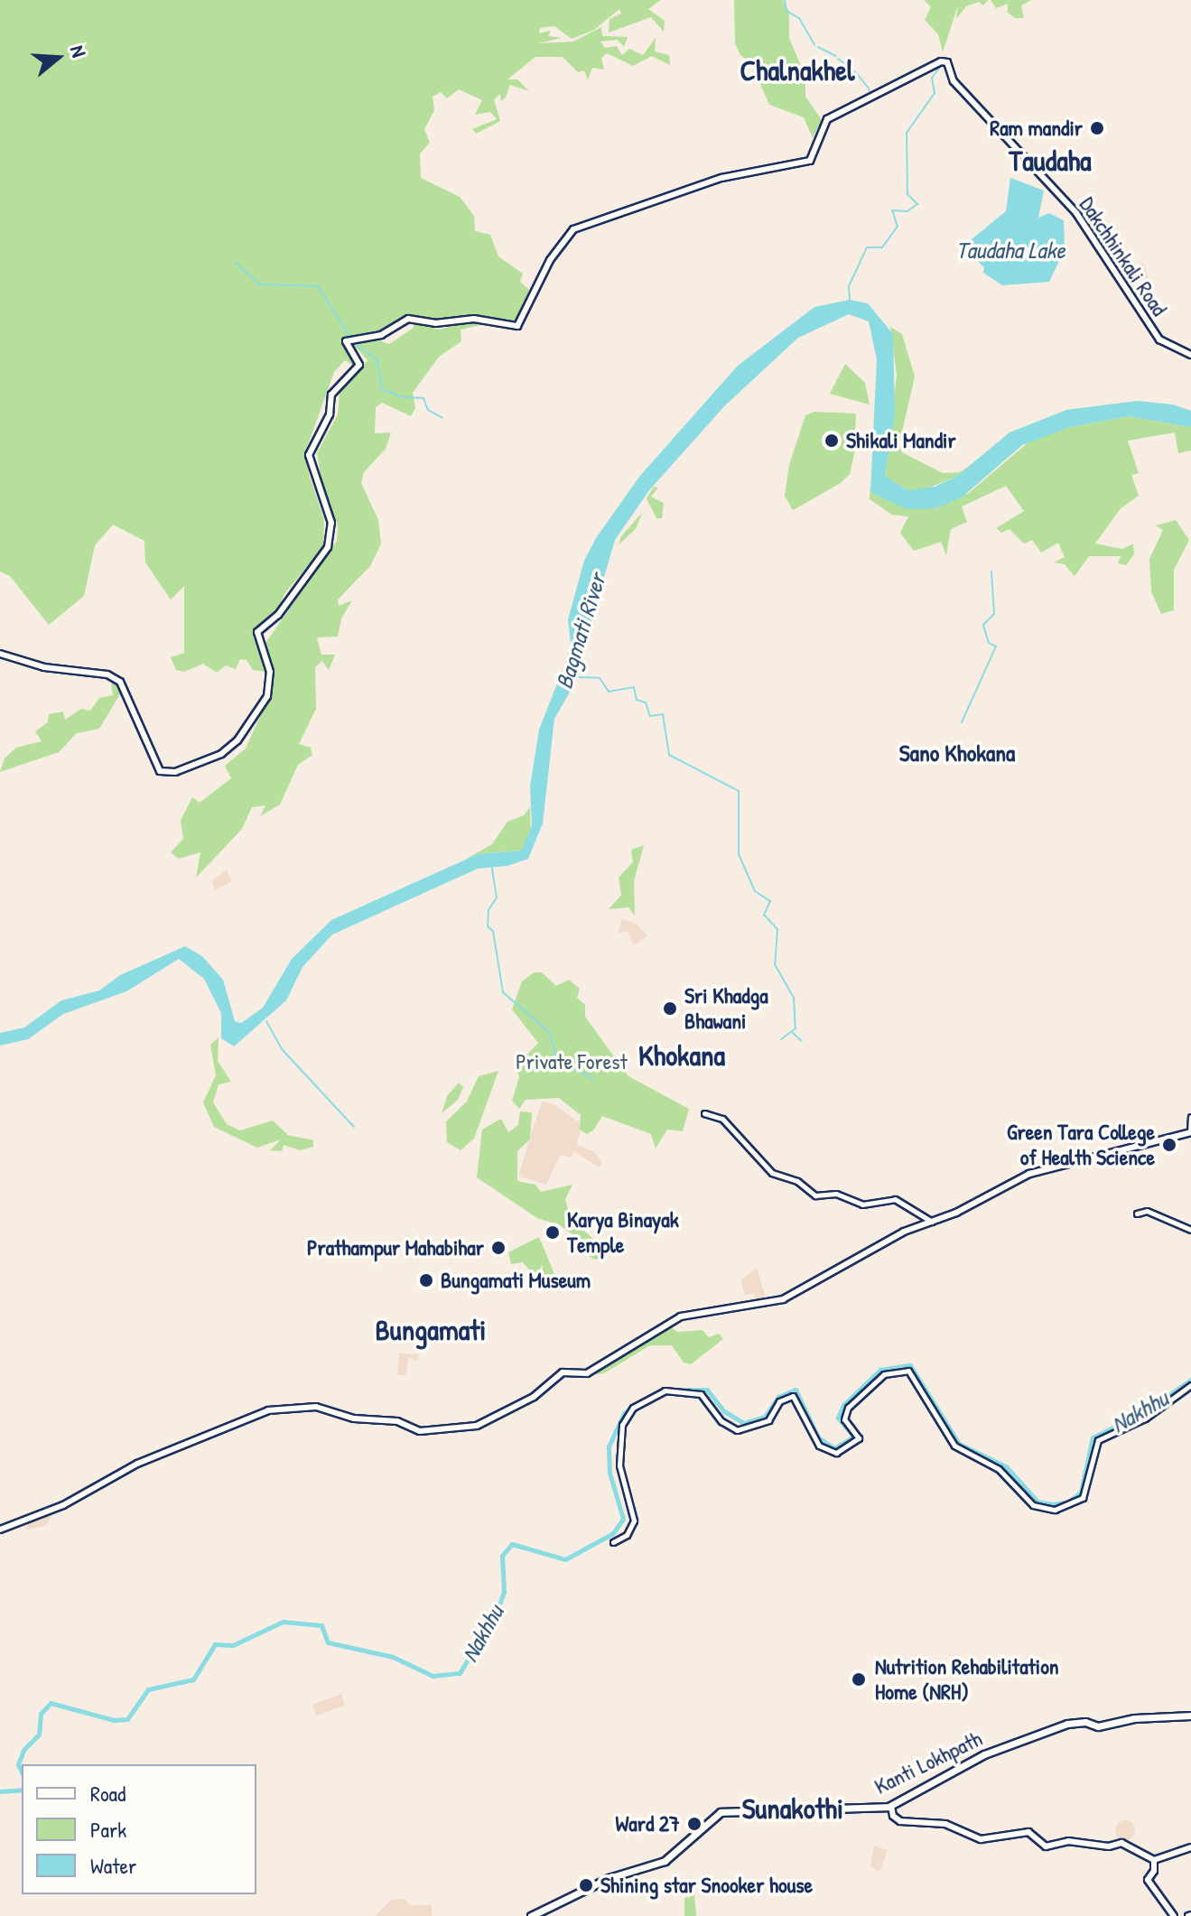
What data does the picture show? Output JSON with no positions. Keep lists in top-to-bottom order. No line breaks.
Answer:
{"streets":{"main road":["Dakchhinkali Road","Kanti Lokhpath"]},"districts":["Chalnakhel","Taudaha","Sano Khokana","Khokana","Bungamati","Sunakothi"],"water":["Taudaha Lake","Bagmati River","Nakhhu"],"parks":["Private Forest"],"places":["Ram mandir","Shikali Mandir","Sri Khadga Bhawani","Green Tara College of Health Science","Karya Binayak Temple","Prathampur Mahabihar","Bungamati Museum","Nutrition Rehabilitation Home (NRH)","Ward 27","Shining star Snooker house"],"legend":["Road","Park","Water"],"north":"right"}
